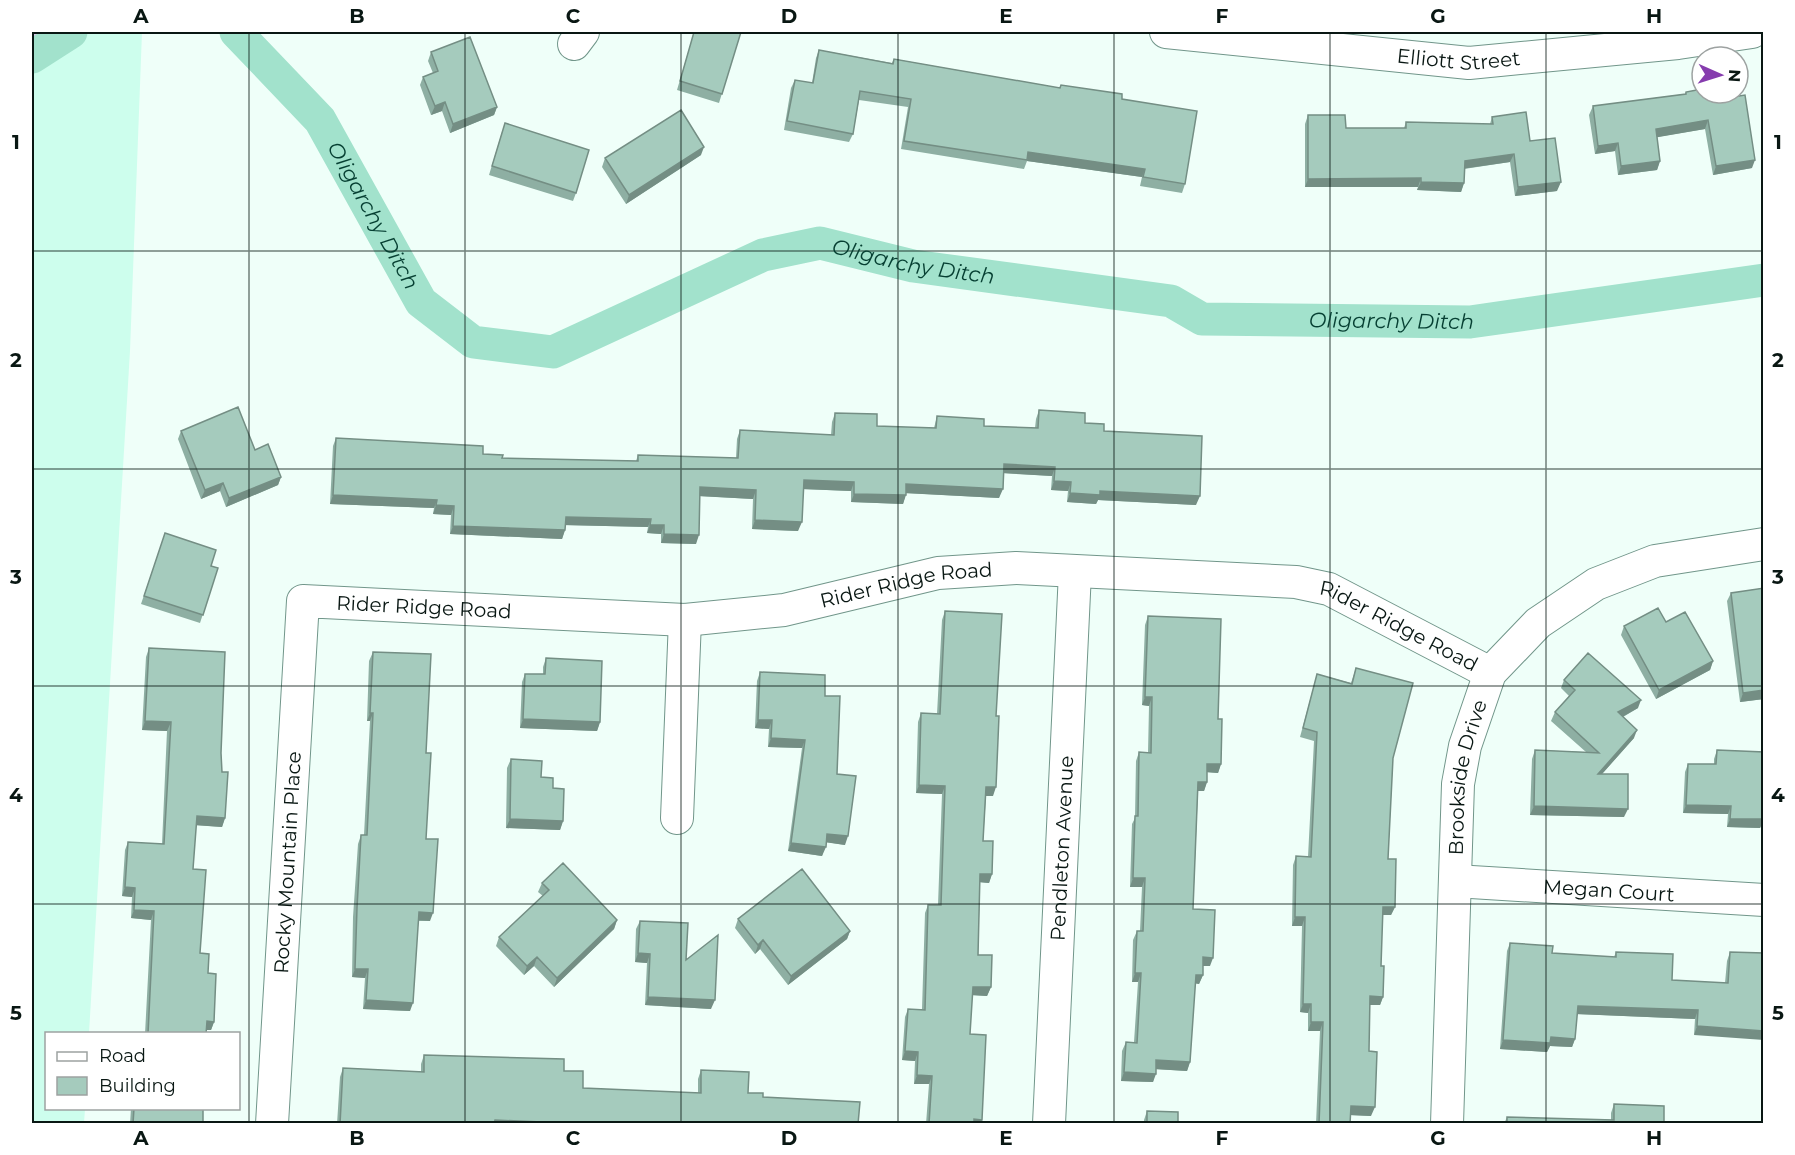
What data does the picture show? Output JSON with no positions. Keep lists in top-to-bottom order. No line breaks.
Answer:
{"streets":{"street":["Elliott Street","Rider Ridge Road","Brookside Drive","Pendleton Avenue","Rocky Mountain Place","Megan Court"]},"crossings":[["Rider Ridge Road","Brookside Drive"],["Rider Ridge Road","Pendleton Avenue"],["Rider Ridge Road","Rocky Mountain Place"],["Brookside Drive","Megan Court"]],"water":["Oligarchy Ditch"],"legend":["Road","Building"],"north":"right","grid":{"columns":["A","B","C","D","E","F","G","H"],"rows":["1","2","3","4","5"]}}
